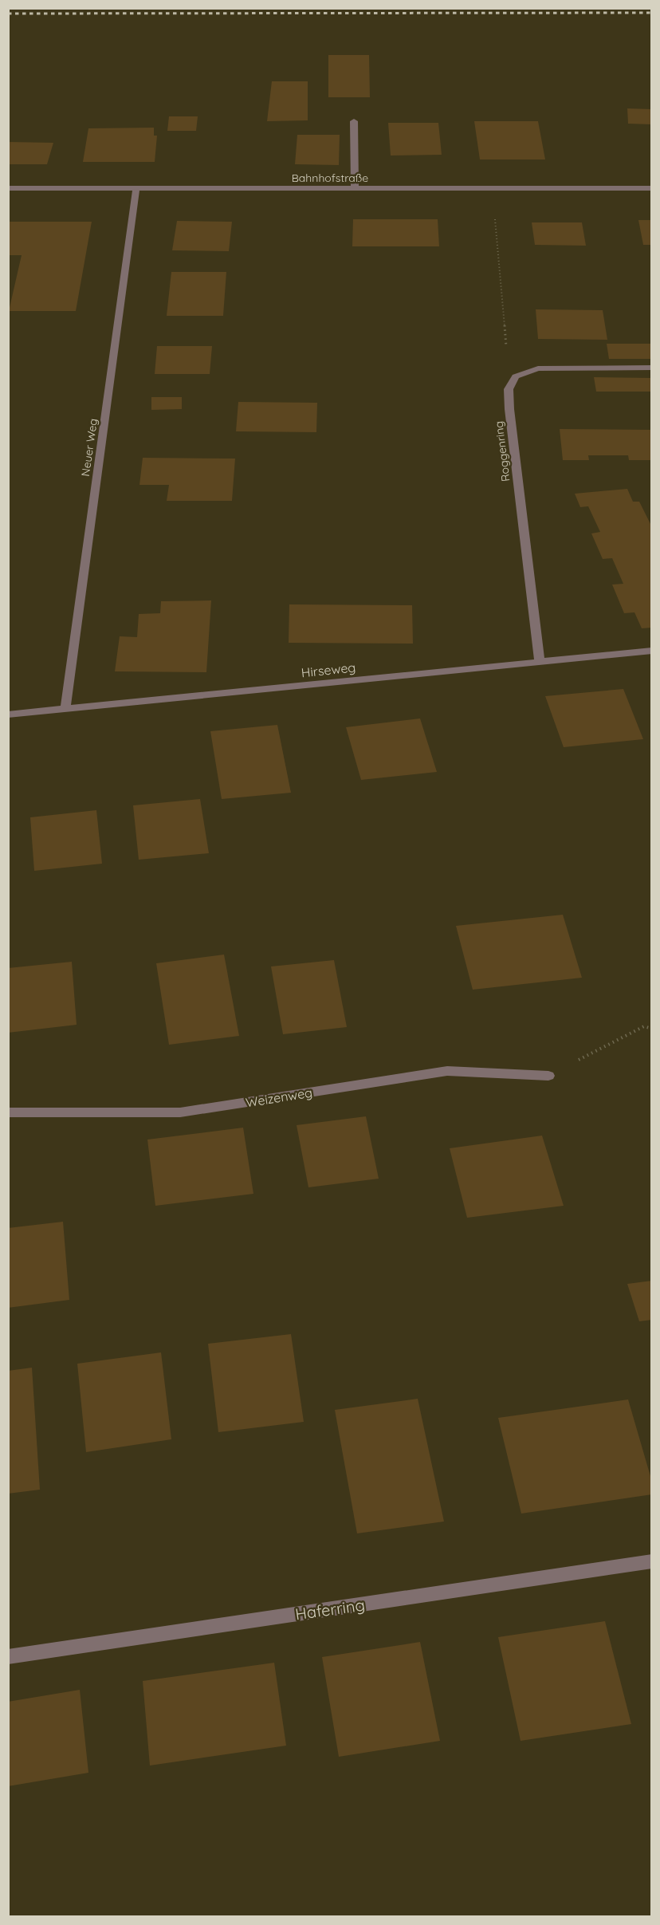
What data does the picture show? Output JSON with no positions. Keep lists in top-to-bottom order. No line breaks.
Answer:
{"streets":{"street":["Bahnhofstraße","Neuer Weg","Roggenring","Hirseweg","Weizenweg","Haferring"]},"crossings":[["Bahnhofstraße","Neuer Weg"],["Neuer Weg","Hirseweg"],["Roggenring","Hirseweg"]]}
